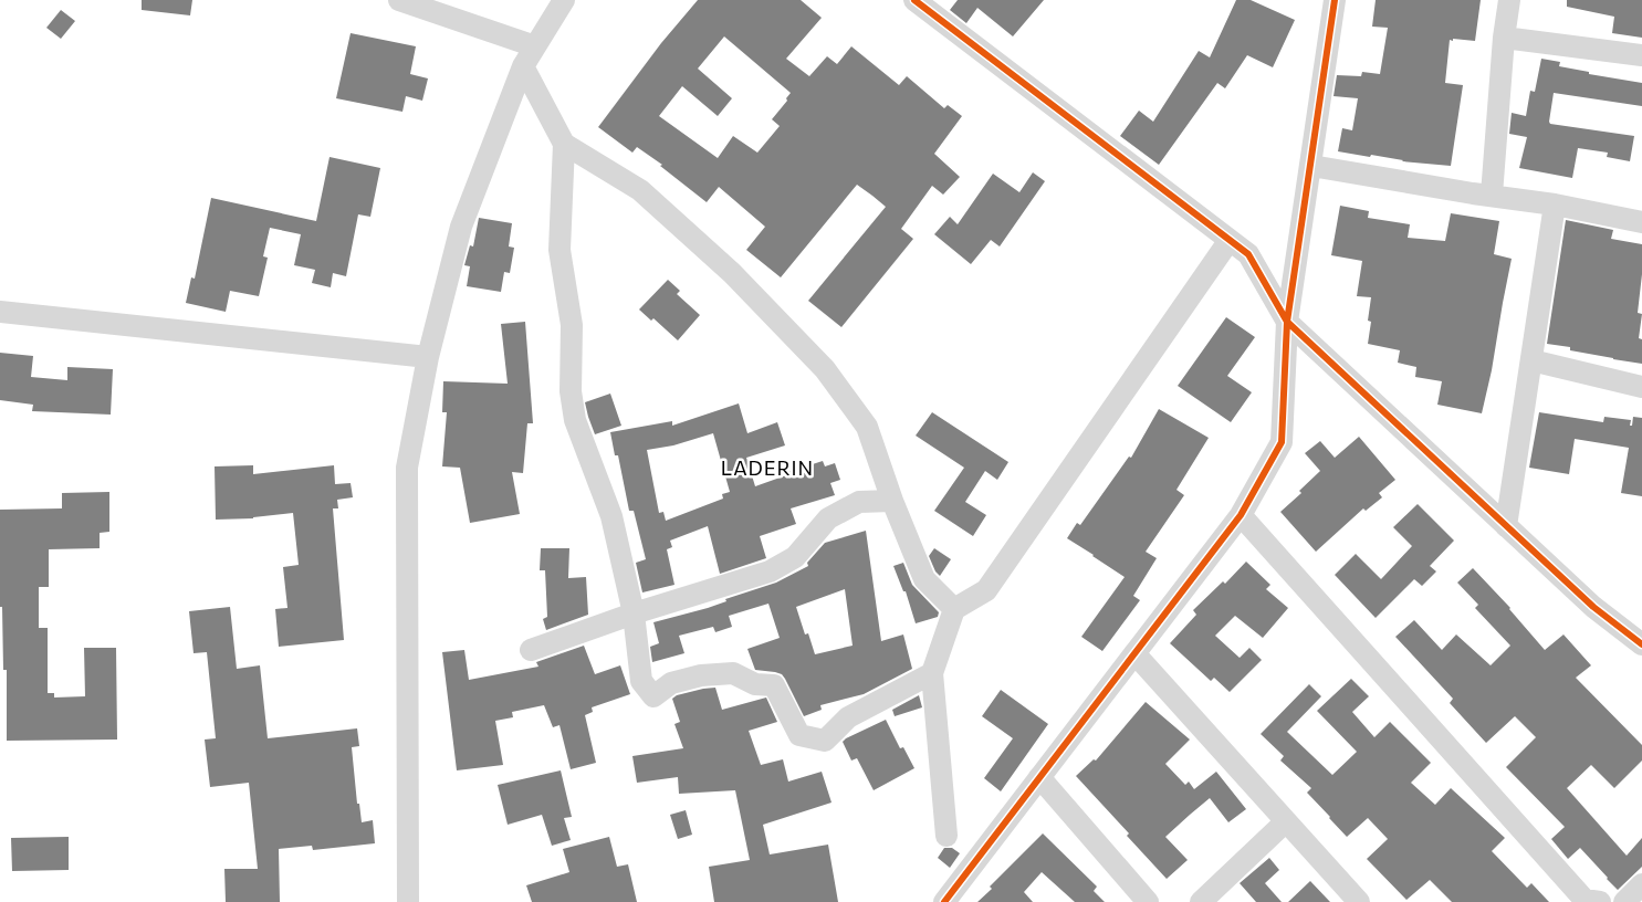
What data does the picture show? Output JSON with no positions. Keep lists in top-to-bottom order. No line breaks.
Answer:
{"districts":["LADERIN"]}
